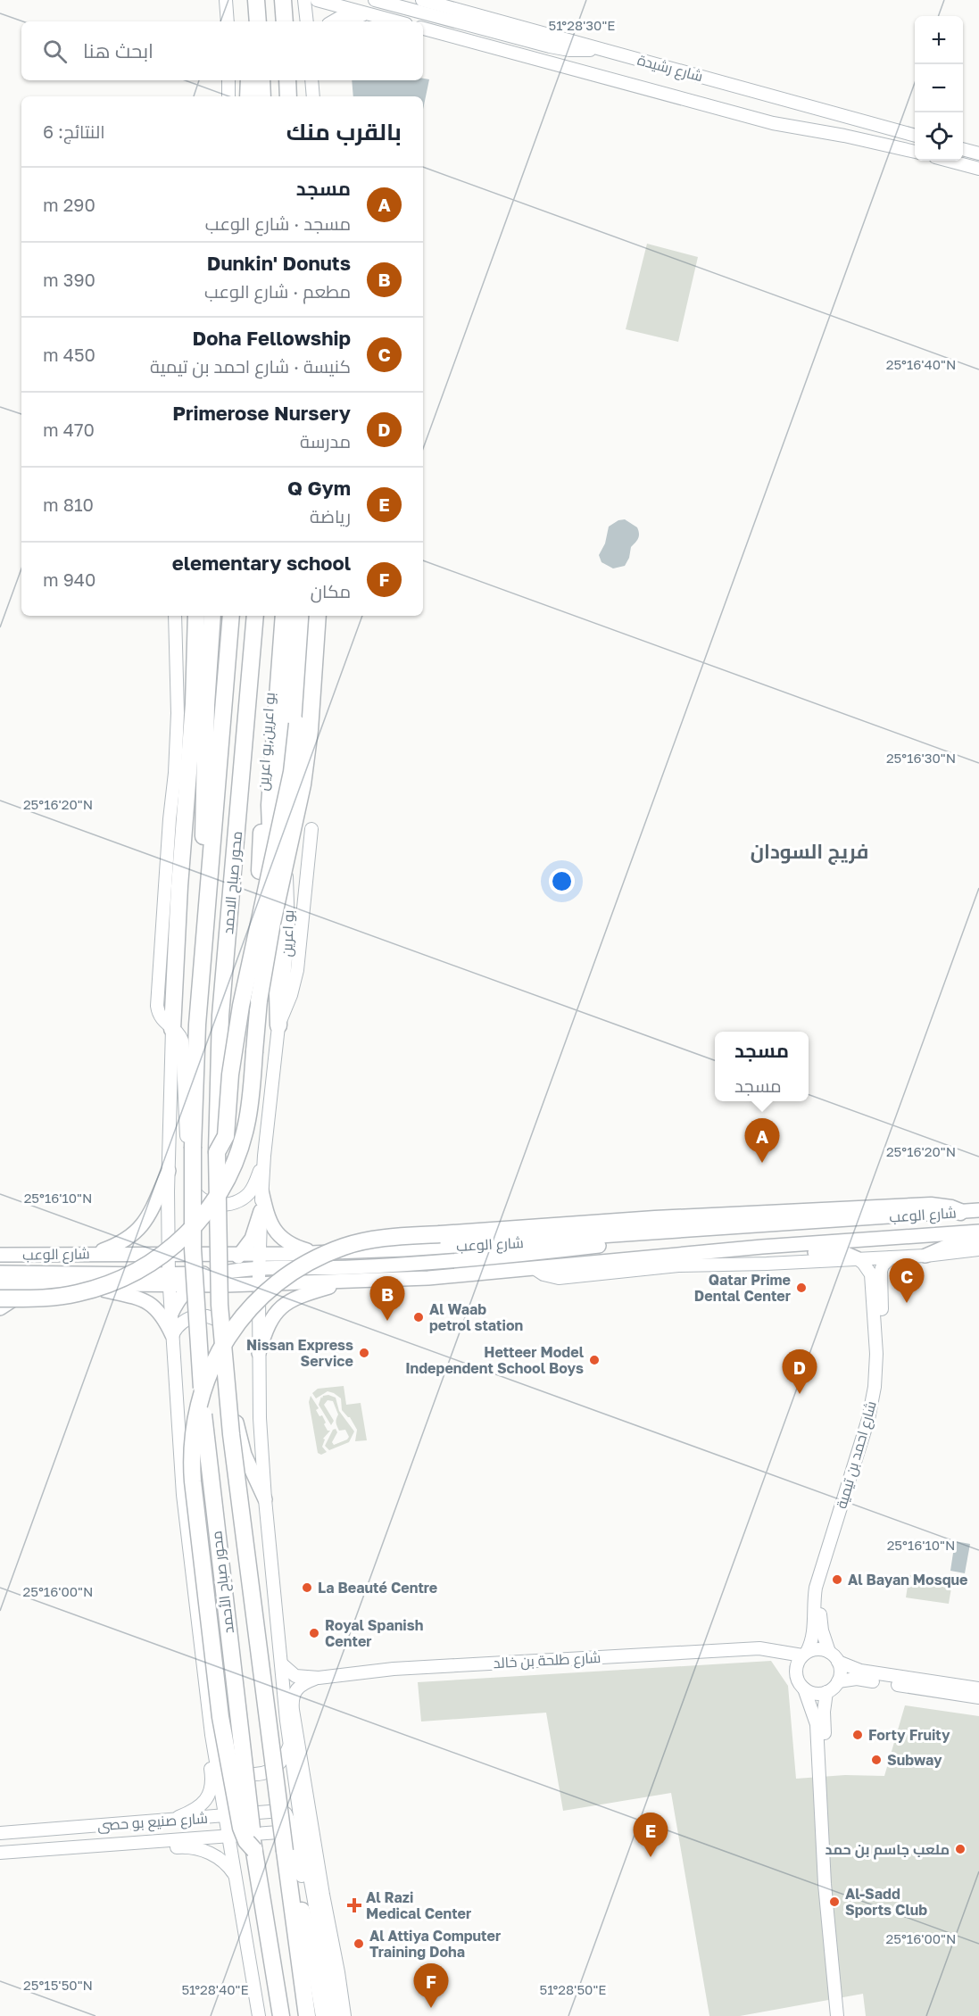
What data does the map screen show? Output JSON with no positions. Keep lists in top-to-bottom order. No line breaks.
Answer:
{"streets":{"highway":["بو اعرين,بو اعرين","محور صباح الاحمد","بو اعرين","محور صباح الأحمد"],"main road":["شارع الوعب"],"street":["شارع رشيدة","شارع احمد بن تيمية","شارع طلحة بن خالد","شارع صنيع بو حصى"]},"crossings":[["بو اعرين,بو اعرين","بو اعرين"],["محور صباح الاحمد","محور صباح الأحمد"],["بو اعرين","شارع الوعب"],["شارع الوعب","شارع احمد بن تيمية"],["شارع الوعب","محور صباح الأحمد"],["شارع احمد بن تيمية","شارع طلحة بن خالد"],["محور صباح الأحمد","شارع صنيع بو حصى"]],"districts":["فريج السودان"],"places":{"other":["Qatar Prime Dental Center","Al Waab petrol station","Nissan Express Service","Hetteer Model Independent School Boys","Al Bayan Mosque","La Beauté Centre","Royal Spanish Center","Forty Fruity","Subway","ملعب جاسم بن حمد","Al-Sadd Sports Club","Al Attiya Computer Training Doha"],"health":["Al Razi Medical Center"]},"page":{"map_buttons":["+","−"],"search":"ابحث هنا","heading":["بالقرب منك","النتائج: 6"],"list":[{"mark":"A","name":"مسجد","note":"مسجد · شارع الوعب","value":"290 m"},{"mark":"B","name":"Dunkin' Donuts","note":"مطعم · شارع الوعب","value":"390 m"},{"mark":"C","name":"Doha Fellowship","note":"كنيسة · شارع احمد بن تيمية","value":"450 m"},{"mark":"D","name":"Primerose Nursery","note":"مدرسة","value":"470 m"},{"mark":"E","name":"Q Gym","note":"رياضة","value":"810 m"},{"mark":"F","name":"elementary school","note":"مكان","value":"940 m"}],"popup":["مسجد","مسجد"],"pins":["A","C","B","D","E","F"]},"coordinates":["51°28'30\"E","25°16'40\"N","25°16'30\"N","25°16'20\"N","25°16'10\"N","25°16'00\"N","25°15'50\"N","51°28'40\"E","51°28'50\"E"]}
